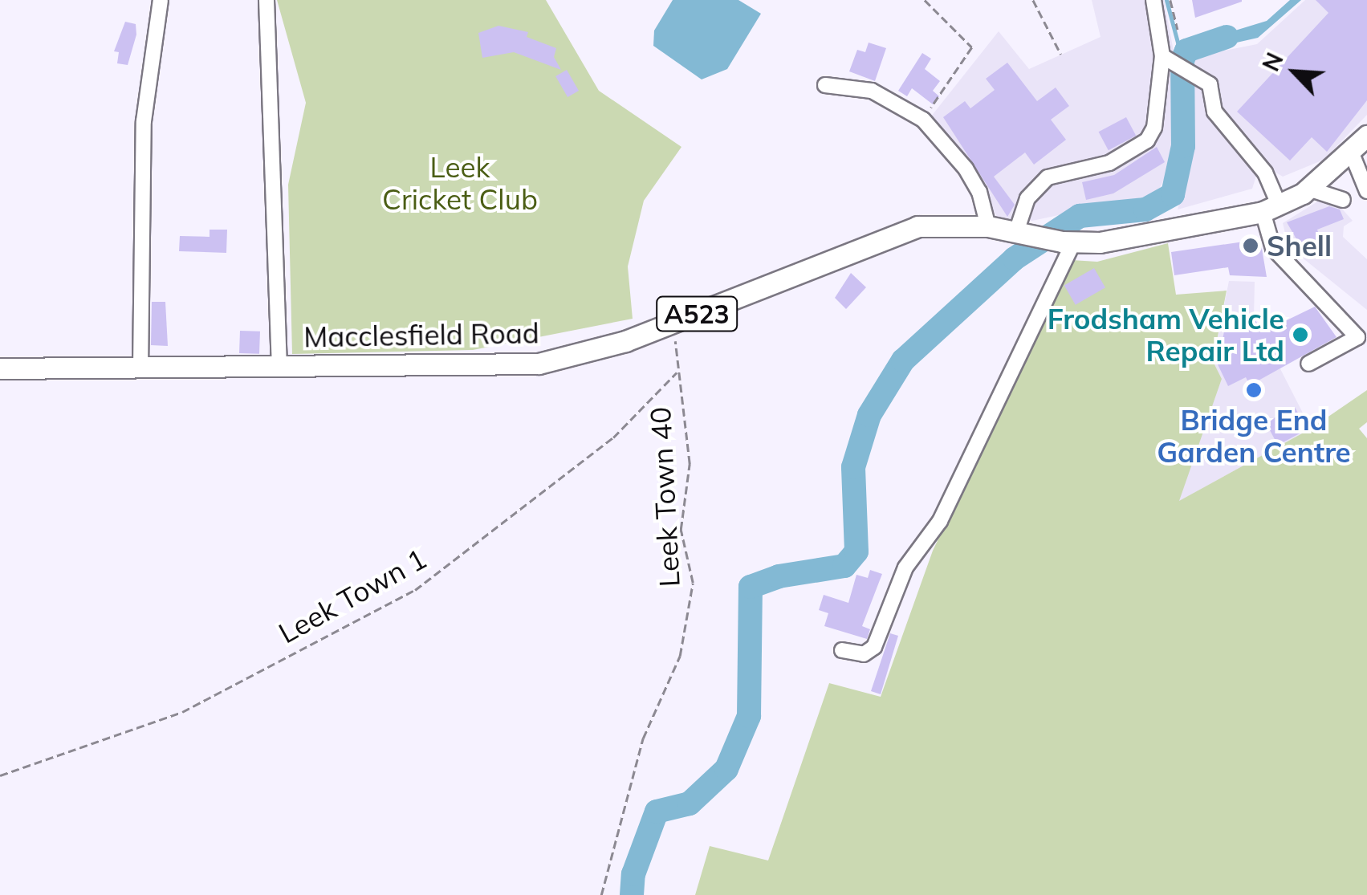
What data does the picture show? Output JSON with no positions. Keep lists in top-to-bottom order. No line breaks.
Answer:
{"streets":{"highway":["A523","Macclesfield Road"],"path":["Leek Town 40","Leek Town 1"]},"crossings":[["Macclesfield Road","Leek Town 40"],["Leek Town 40","Leek Town 1"]],"parks":["Leek Cricket Club"],"places":["Shell","Frodsham Vehicle Repair Ltd","Bridge End Garden Centre"],"north":"top left"}
